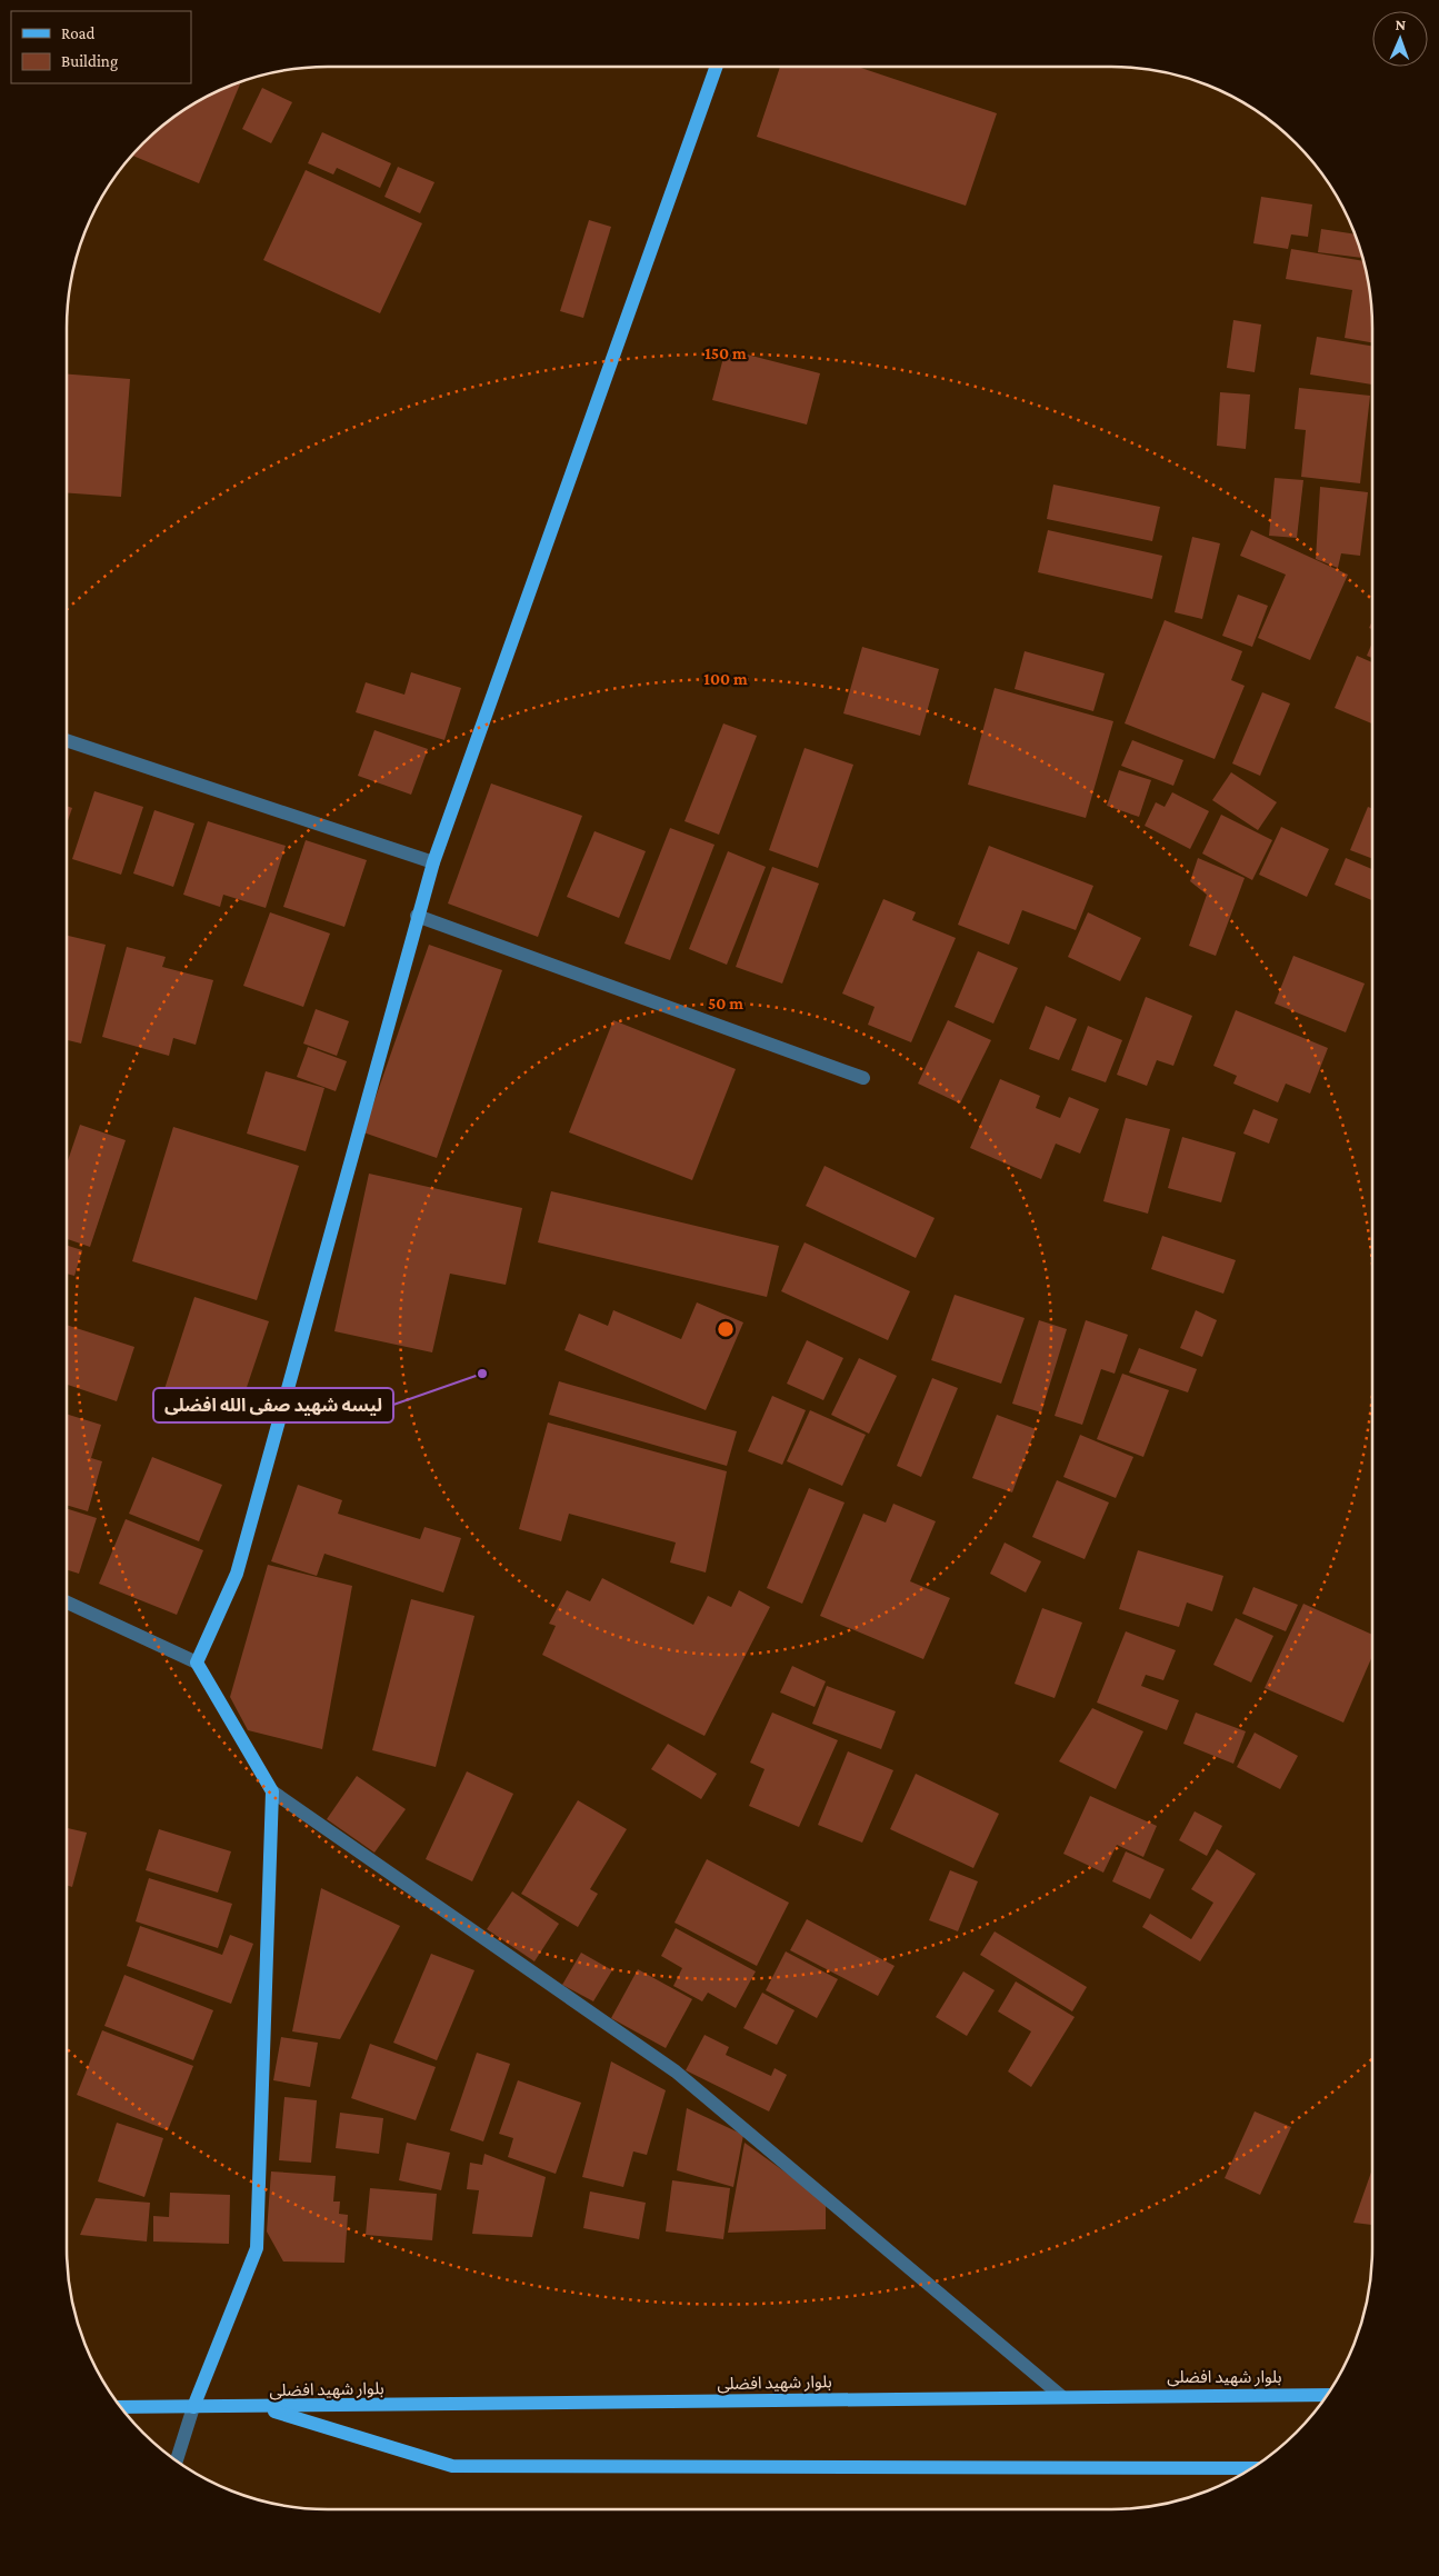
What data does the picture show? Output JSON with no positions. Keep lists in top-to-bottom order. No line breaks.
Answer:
{"streets":{"main road":["بلوار شهید افضلی"]},"places":["لیسه شهید صفی الله افضلی"],"legend":["Road","Building"],"north":"top","rings":["150 m","100 m","50 m"]}
